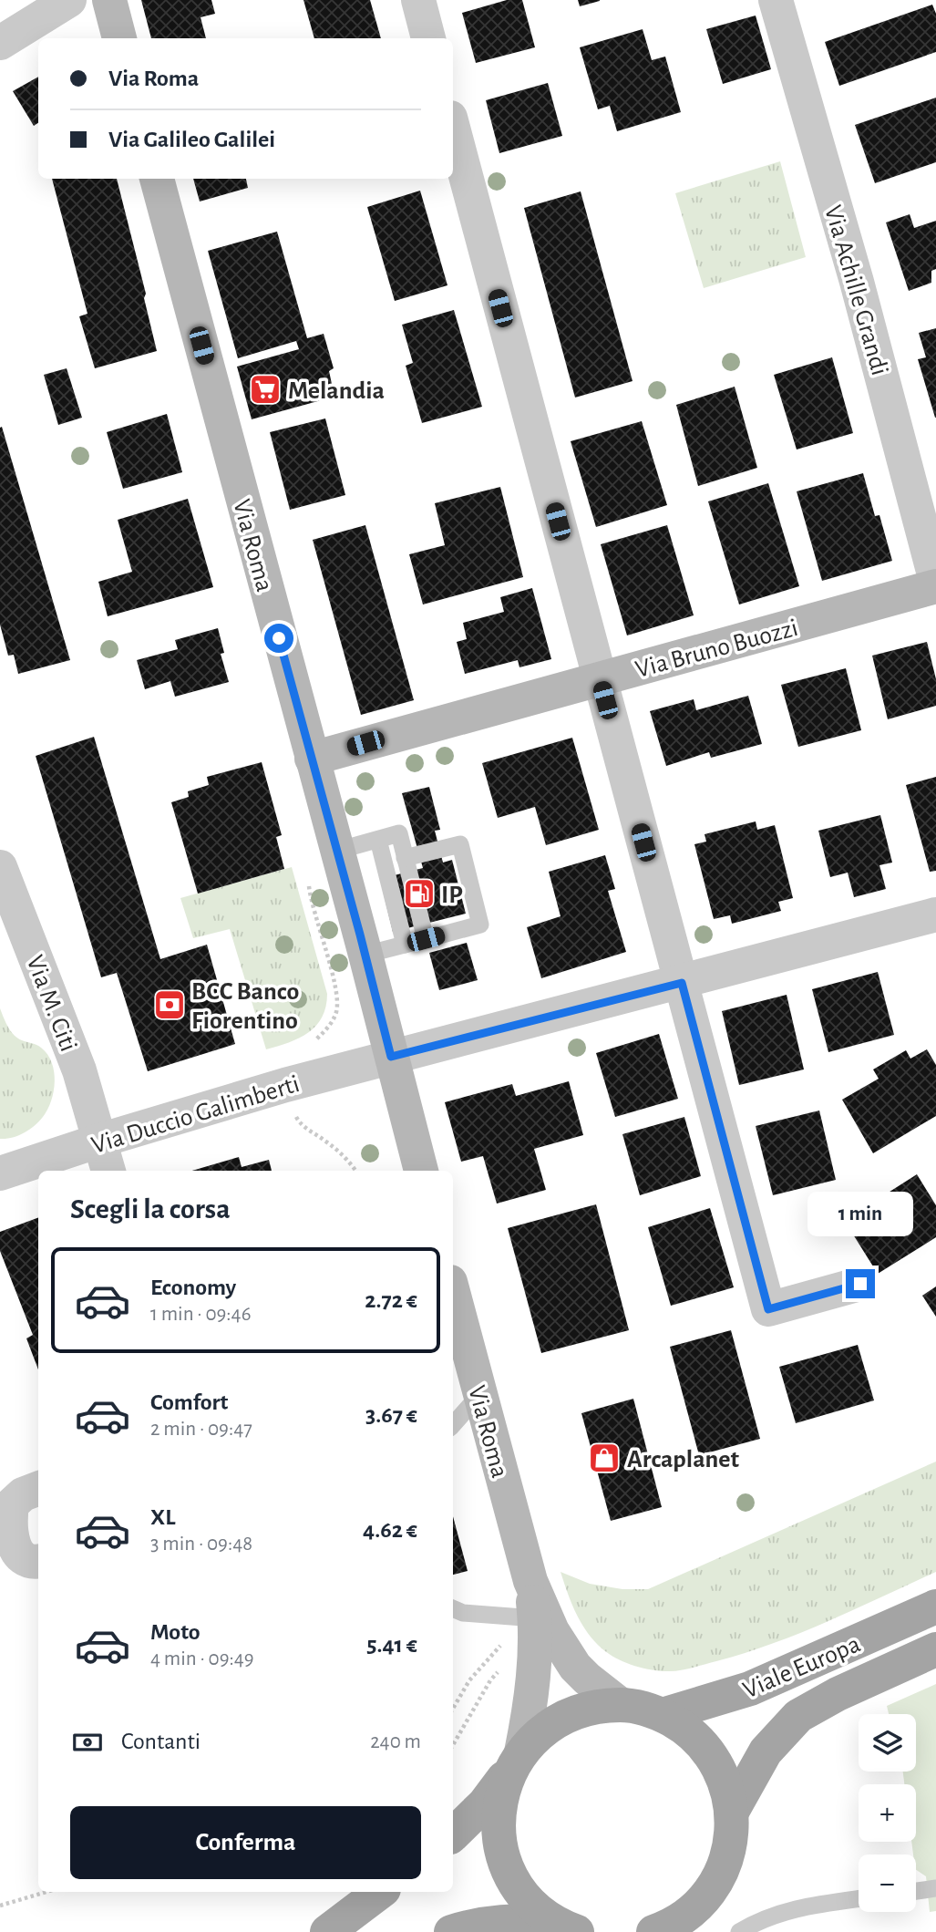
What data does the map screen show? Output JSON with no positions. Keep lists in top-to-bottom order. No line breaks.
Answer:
{"streets":{"main road":["Viale Europa"],"street":["Via Achille Grandi","Via Roma","Via Bruno Buozzi","Via M. Citi","Via Duccio Galimberti"]},"crossings":[["Via Roma","Via Bruno Buozzi"],["Via Roma","Via Duccio Galimberti"],["Via Roma","Viale Europa"],["Via M. Citi","Via Duccio Galimberti"]],"places":{"supermarket":["Melandia"],"fuel station":["IP"],"bank":["BCC Banco Fiorentino"],"shop":["Arcaplanet"]},"page":{"banner":["Via Roma","Via Galileo Galilei"],"heading":"Scegli la corsa","bubble":"1 min","list":[{"name":"Economy","note":"1 min · 09:46","value":"2.72 €"},{"name":"Comfort","note":"2 min · 09:47","value":"3.67 €"},{"name":"XL","note":"3 min · 09:48","value":"4.62 €"},{"name":"Moto","note":"4 min · 09:49","value":"5.41 €"}],"pay":["Contanti","240 m"],"map_buttons":["+","−"],"buttons":"Conferma"}}
